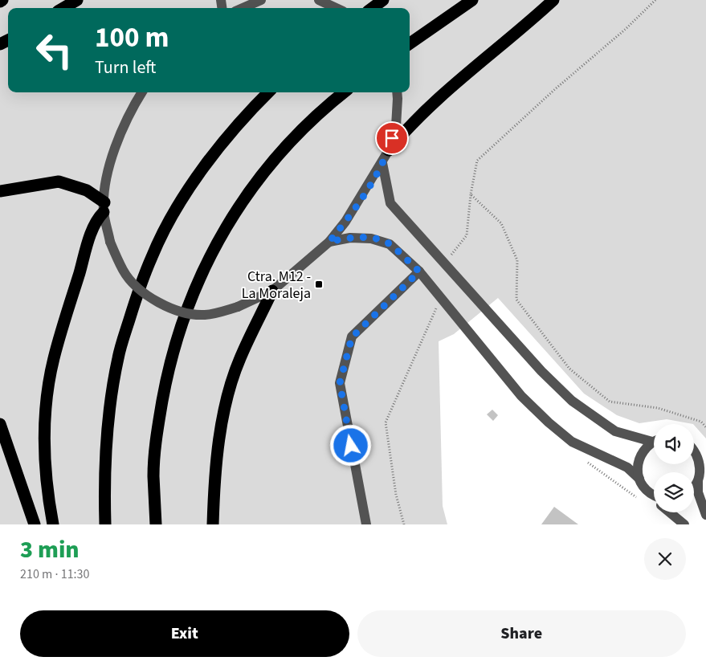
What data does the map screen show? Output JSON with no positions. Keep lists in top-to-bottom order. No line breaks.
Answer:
{"places":{"transit":["Ctra. M12 - La Moraleja"]},"page":{"turn":["100 m","Turn left"],"heading":["3 min","210 m · 11:30"],"buttons":["Exit","Share"]}}
